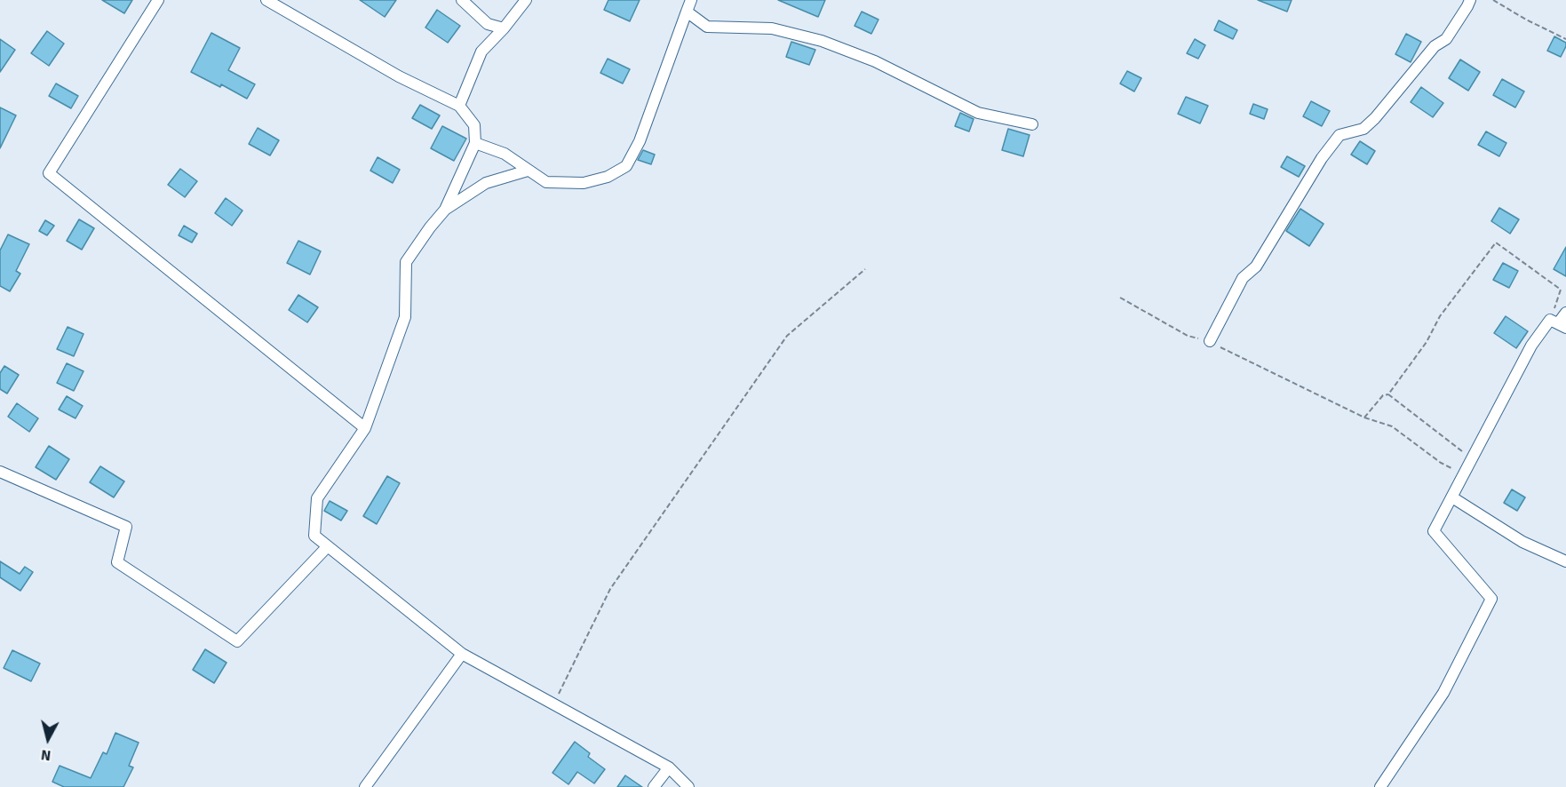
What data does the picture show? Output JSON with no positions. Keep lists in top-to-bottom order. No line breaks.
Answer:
{"north":"bottom"}
